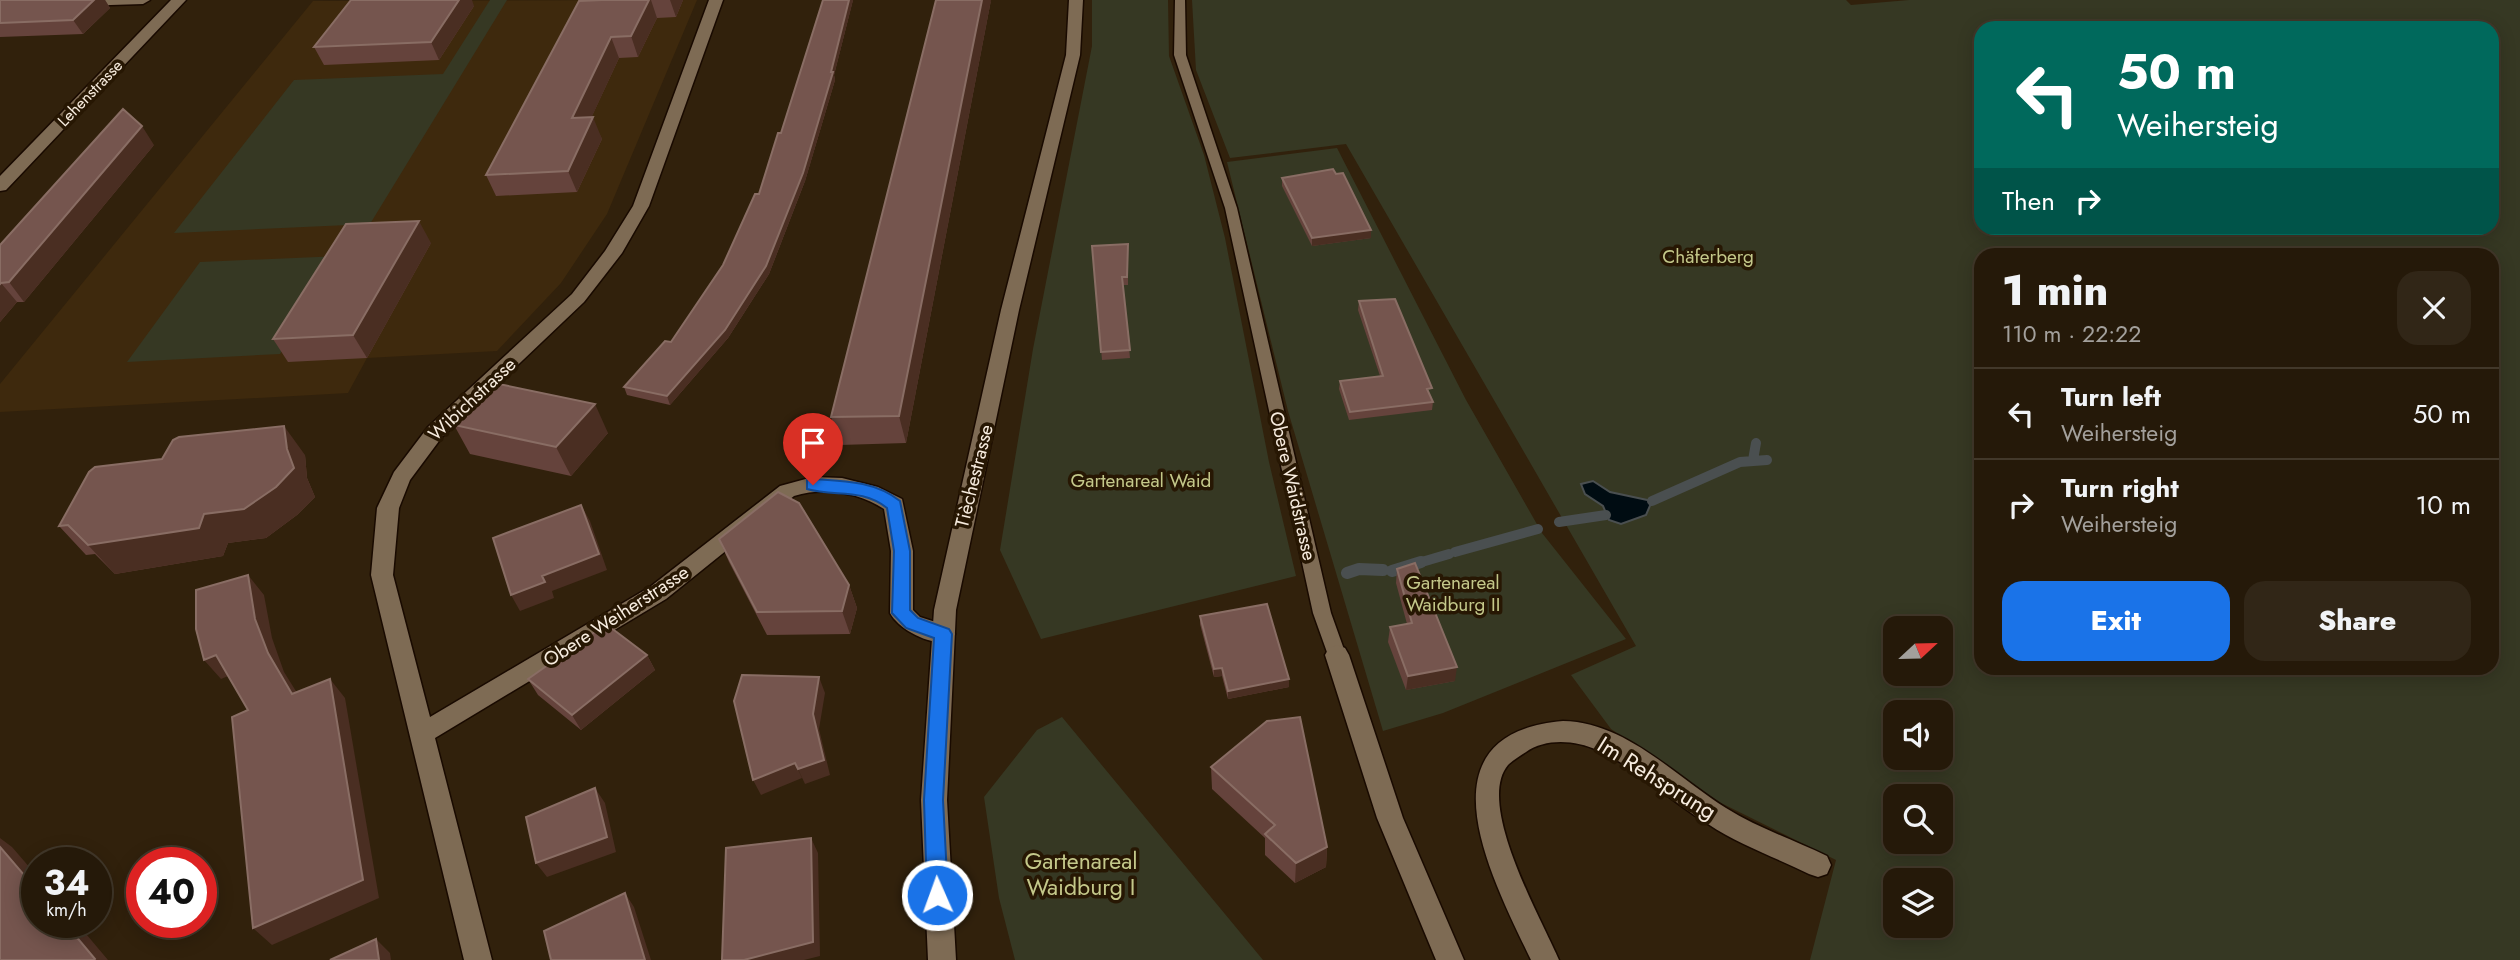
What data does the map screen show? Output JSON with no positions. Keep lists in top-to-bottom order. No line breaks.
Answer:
{"streets":{"street":["Lehenstrasse","Wibichstrasse","Tièchestrasse","Obere Waidstrasse","Obere Weiherstrasse","Im Rehsprung"]},"crossings":[["Wibichstrasse","Obere Weiherstrasse"],["Tièchestrasse","Obere Weiherstrasse"]],"parks":["Chäferberg","Gartenareal Waid","Gartenareal Waidburg II","Gartenareal Waidburg I"],"north":"right","page":{"turn":["50 m","Weihersteig"],"then":"Then","heading":["1 min","110 m · 22:22"],"list":[{"name":"Turn left","note":"Weihersteig","value":"50 m"},{"name":"Turn right","note":"Weihersteig","value":"10 m"}],"buttons":["Exit","Share"],"speed":"34 km/h","limit":"40"}}
